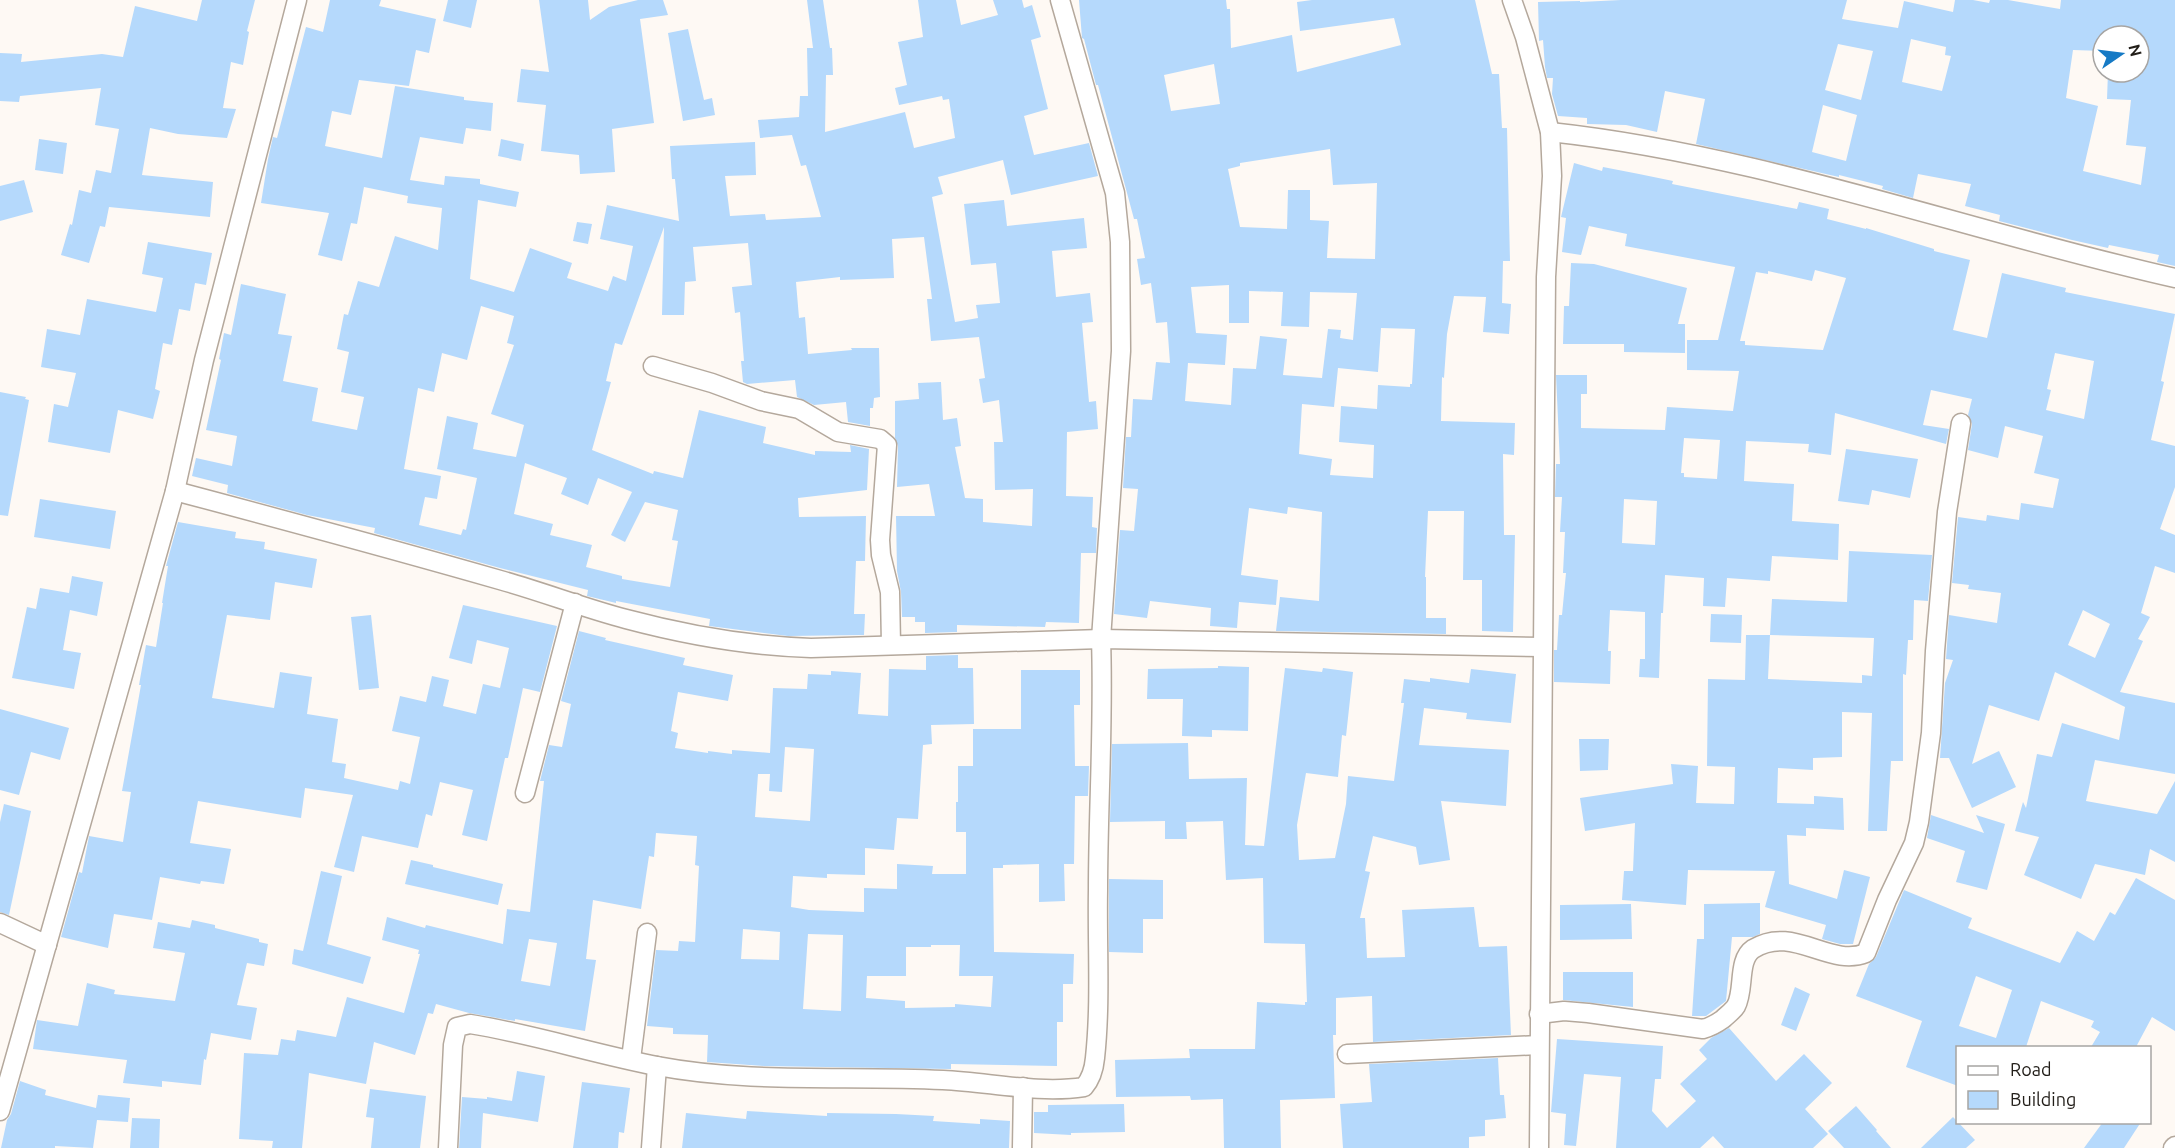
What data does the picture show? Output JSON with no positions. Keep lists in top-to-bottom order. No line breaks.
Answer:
{"legend":["Road","Building"],"north":"right"}
